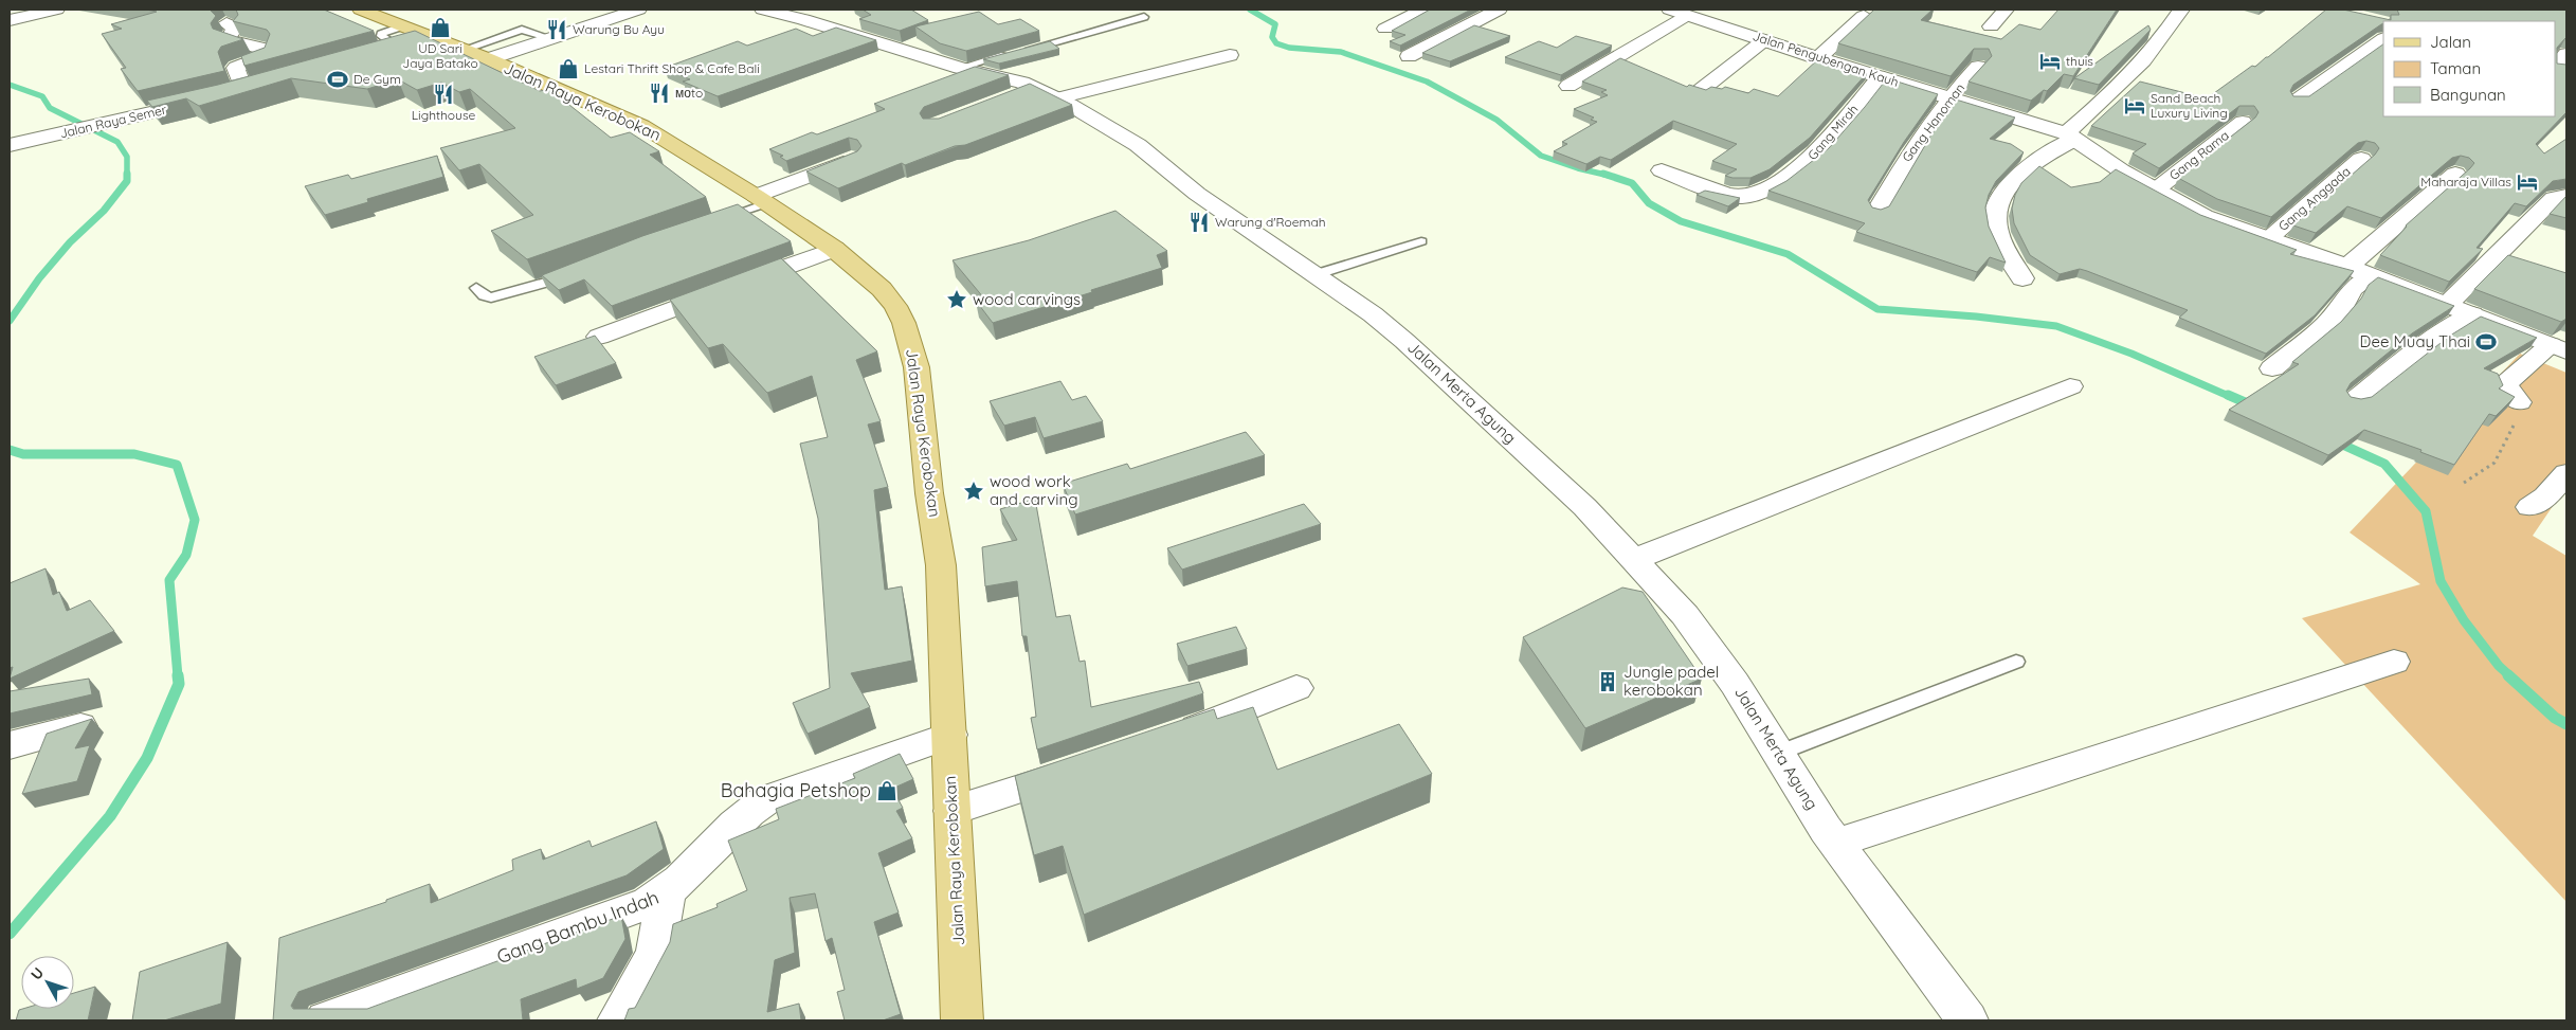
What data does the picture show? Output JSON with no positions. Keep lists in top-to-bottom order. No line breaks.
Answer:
{"streets":{"main road":["Jalan Raya Kerobokan"],"street":["Jalan Pengubengan Kauh","Jalan Raya Semer","Gang Hanoman","Gang Mirah","Gang Rama","Gang Anggada","Jalan Merta Agung","Gang Bambu Indah"]},"crossings":[["Jalan Pengubengan Kauh","Gang Hanoman"],["Jalan Pengubengan Kauh","Gang Mirah"],["Jalan Pengubengan Kauh","Gang Rama"],["Jalan Pengubengan Kauh","Gang Anggada"],["Jalan Raya Kerobokan","Gang Bambu Indah"]],"places":{"shop":["UD Sari Jaya Batako","Lestari Thrift Shop & Cafe Bali","Bahagia Petshop"],"restaurant":["Warung Bu Ayu","моto","Lighthouse","Warung d'Roemah"],"hotel":["thuis","Sand Beach Luxury Living","Maharaja Villas"],"sports":["De Gym","Dee Muay Thai"],"place":["wood carvings","wood work and carving"],"building":["Jungle padel kerobokan"]},"legend":["Jalan","Taman","Bangunan"],"north":"top left"}
